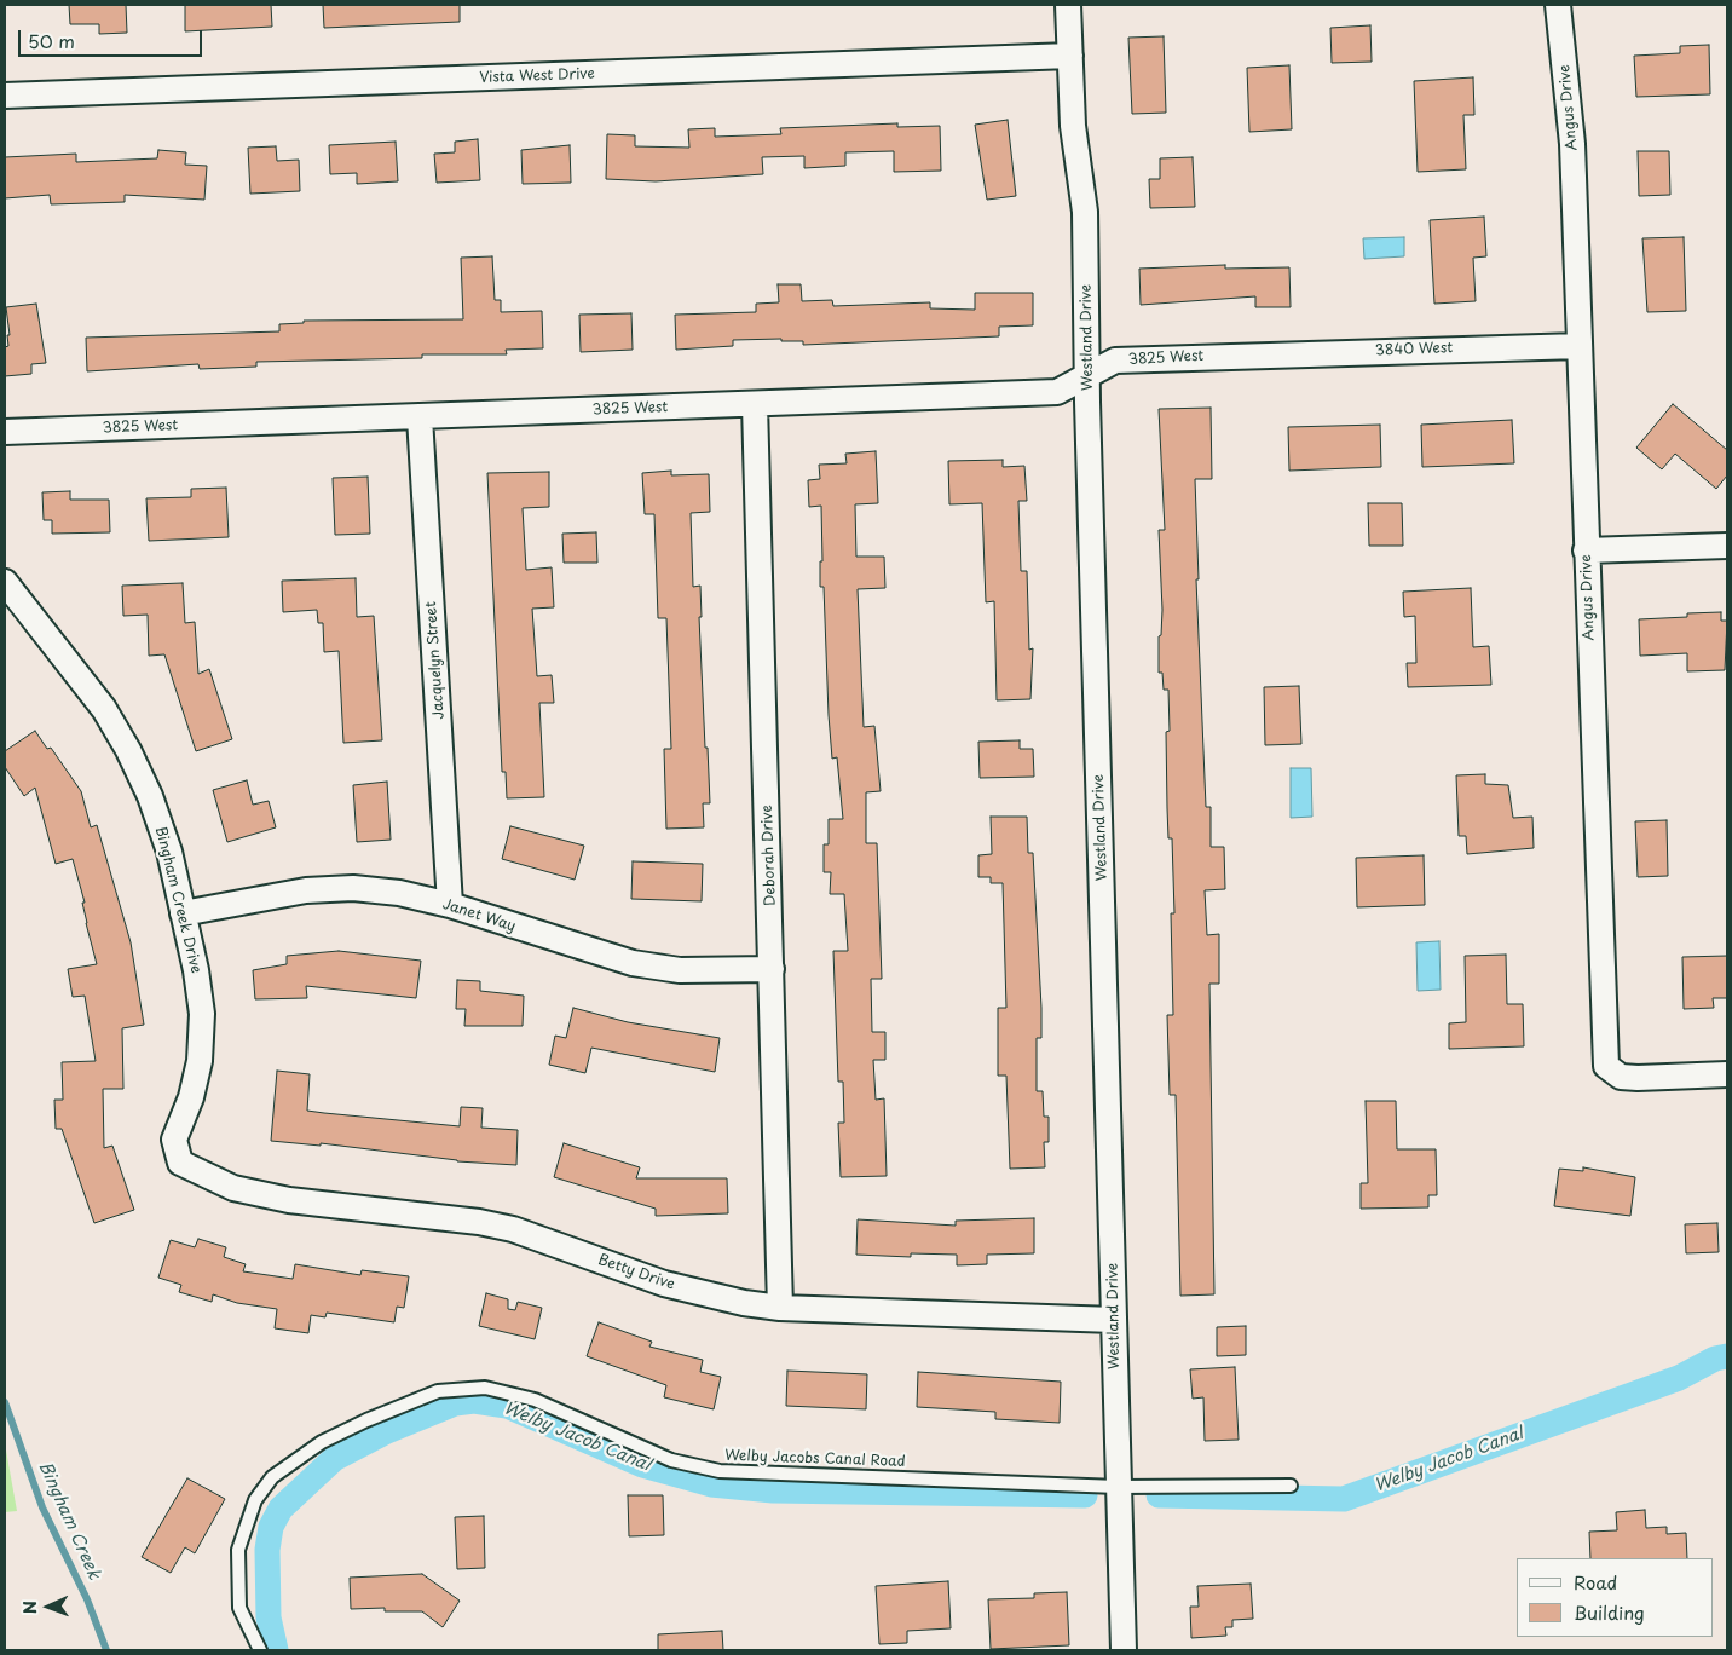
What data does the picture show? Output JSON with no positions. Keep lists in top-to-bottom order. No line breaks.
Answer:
{"streets":{"street":["Vista West Drive","Angus Drive","Westland Drive","3840 West","3825 West","Jacquelyn Street","Deborah Drive","Bingham Creek Drive","Janet Way","Betty Drive"],"lane":["Welby Jacobs Canal Road"]},"crossings":[["Vista West Drive","Westland Drive"],["Angus Drive","3840 West"],["Westland Drive","3825 West"],["Westland Drive","Betty Drive"],["Westland Drive","Welby Jacobs Canal Road"],["3840 West","3825 West"],["3825 West","Jacquelyn Street"],["3825 West","Deborah Drive"],["Jacquelyn Street","Janet Way"],["Deborah Drive","Janet Way"],["Deborah Drive","Betty Drive"],["Bingham Creek Drive","Janet Way"],["Bingham Creek Drive","Betty Drive"]],"water":["Welby Jacob Canal","Bingham Creek"],"legend":["Road","Building"],"scale_bar":"50 m","north":"left"}
